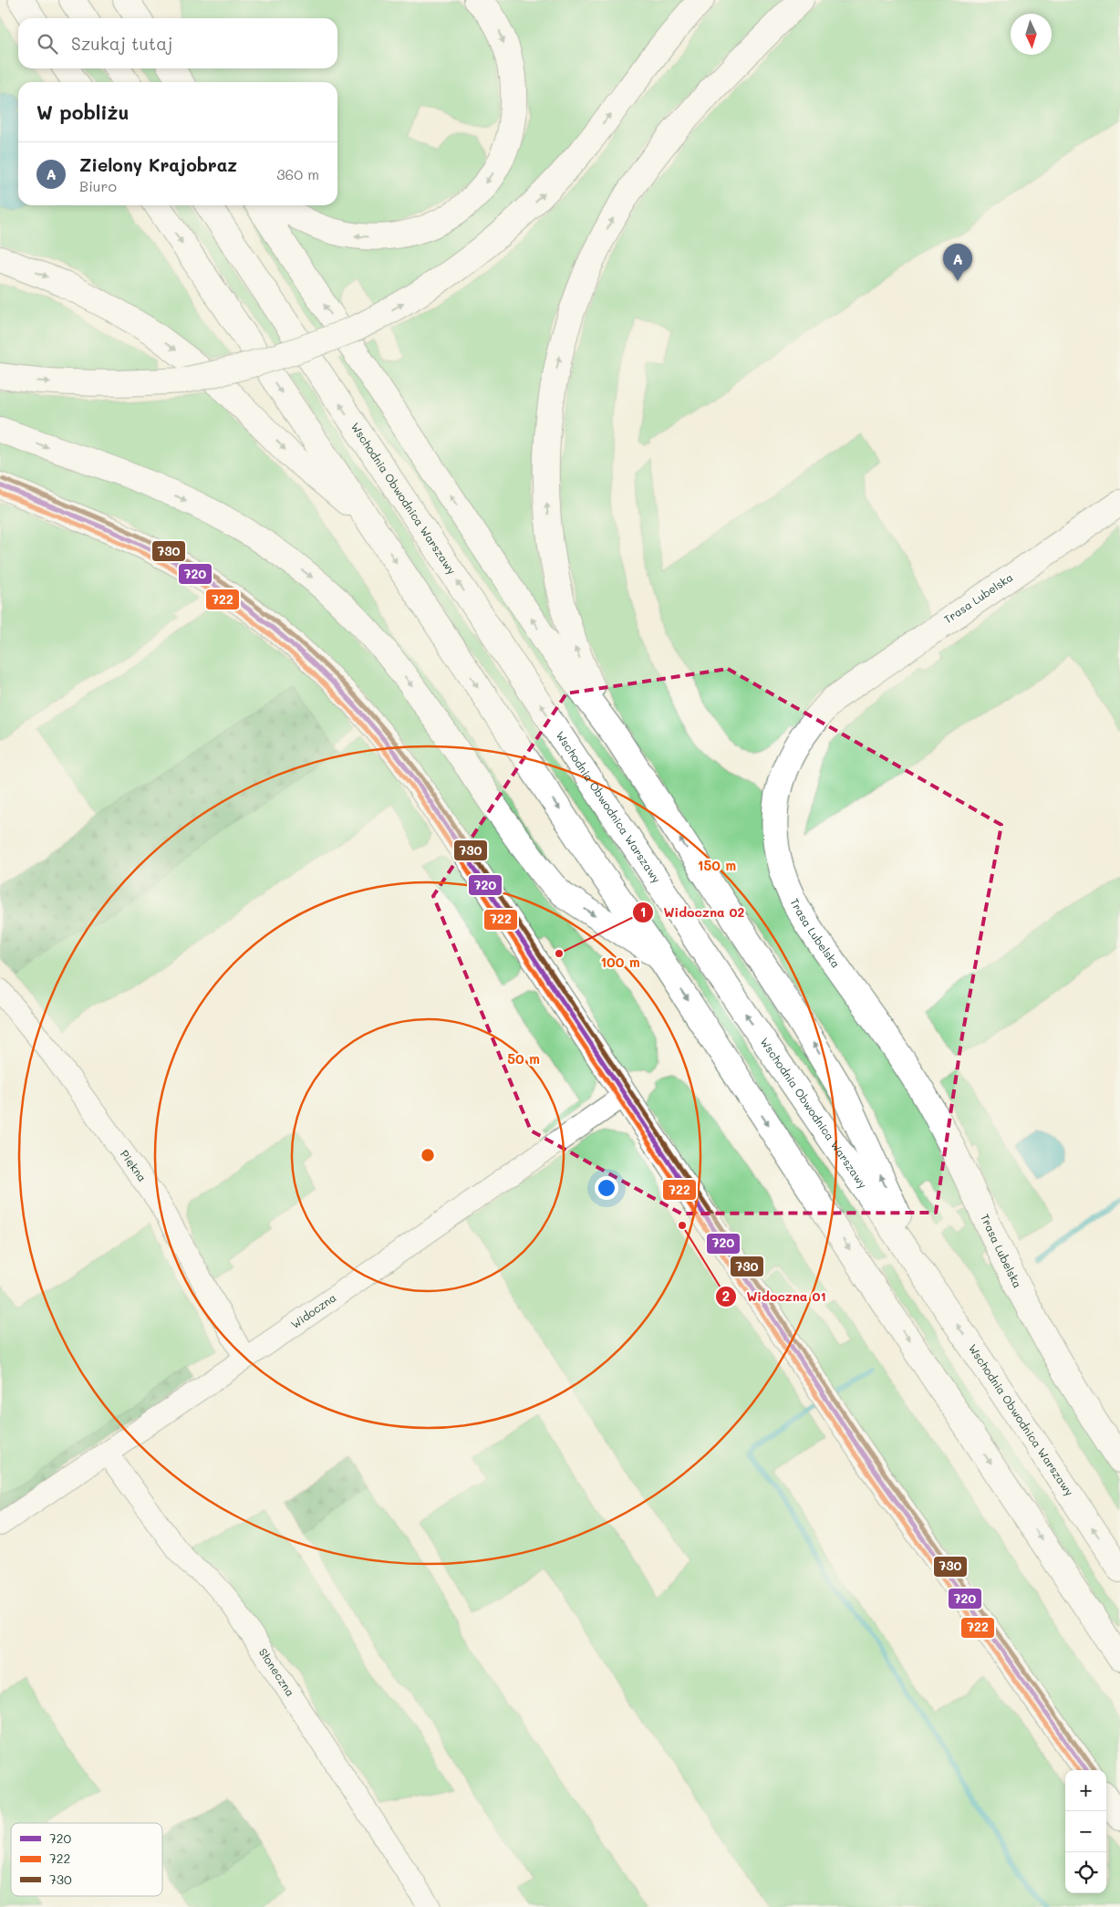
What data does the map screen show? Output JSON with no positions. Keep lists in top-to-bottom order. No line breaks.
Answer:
{"streets":{"main road":["Wschodnia Obwodnica Warszawy","Trasa Lubelska"],"street":["Piękna","Widoczna","Słoneczna"]},"crossings":[["Piękna","Widoczna"],["Widoczna","Słoneczna"]],"places":["Widoczna 02","Widoczna 01"],"lines":["transit line 730","transit line 720","transit line 722"],"legend":["720","722","730"],"north":"bottom","page":{"search":"Szukaj tutaj","heading":"W pobliżu","list":[{"mark":"A","name":"Zielony Krajobraz","note":"Biuro","value":"360 m"}],"pins":"A","map_buttons":["+","−"]},"rings":["150 m","100 m","50 m"]}
